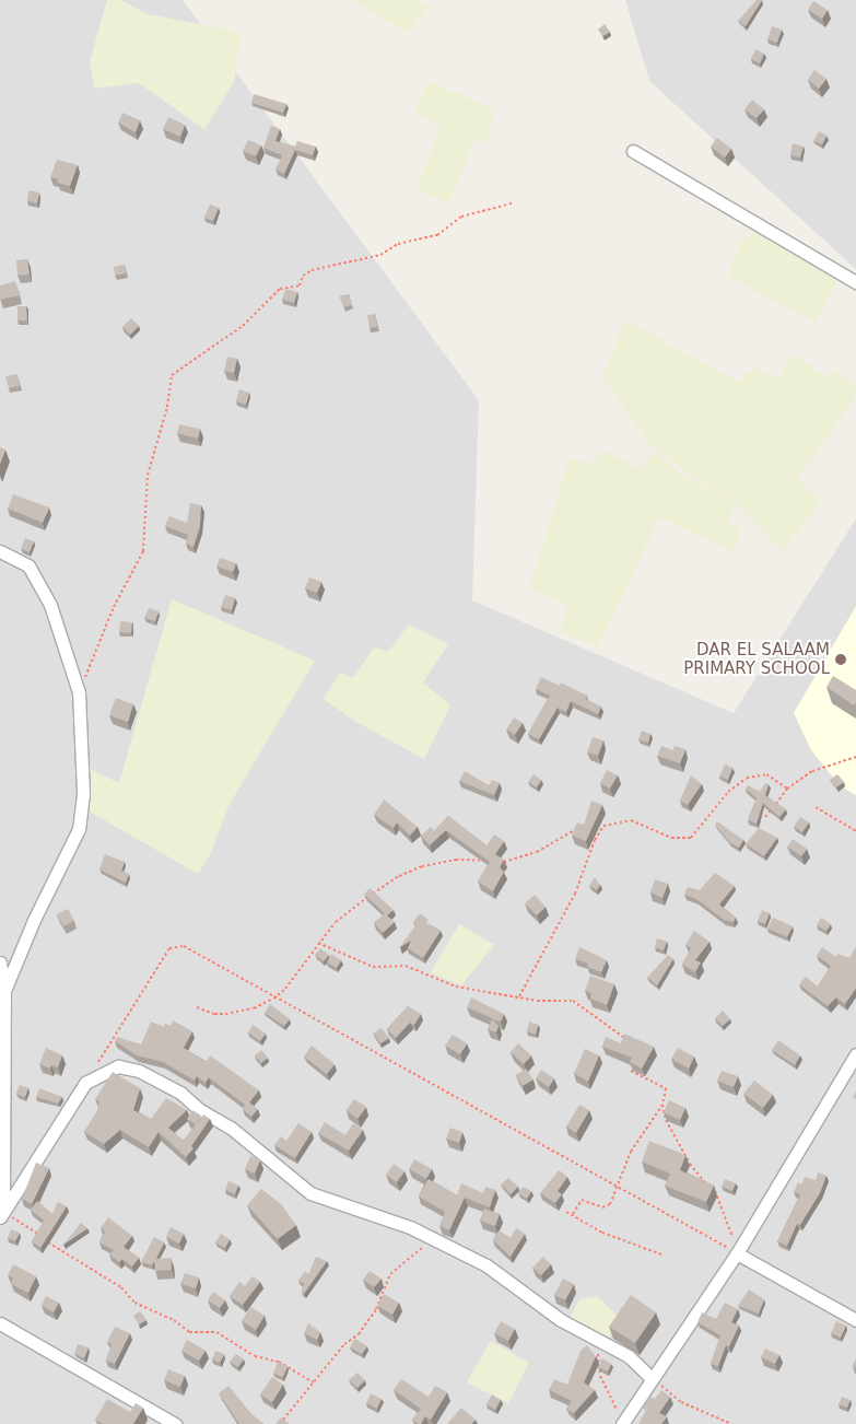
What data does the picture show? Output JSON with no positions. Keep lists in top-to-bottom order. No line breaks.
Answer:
{"places":["DAR EL SALAAM PRIMARY SCHOOL"]}
